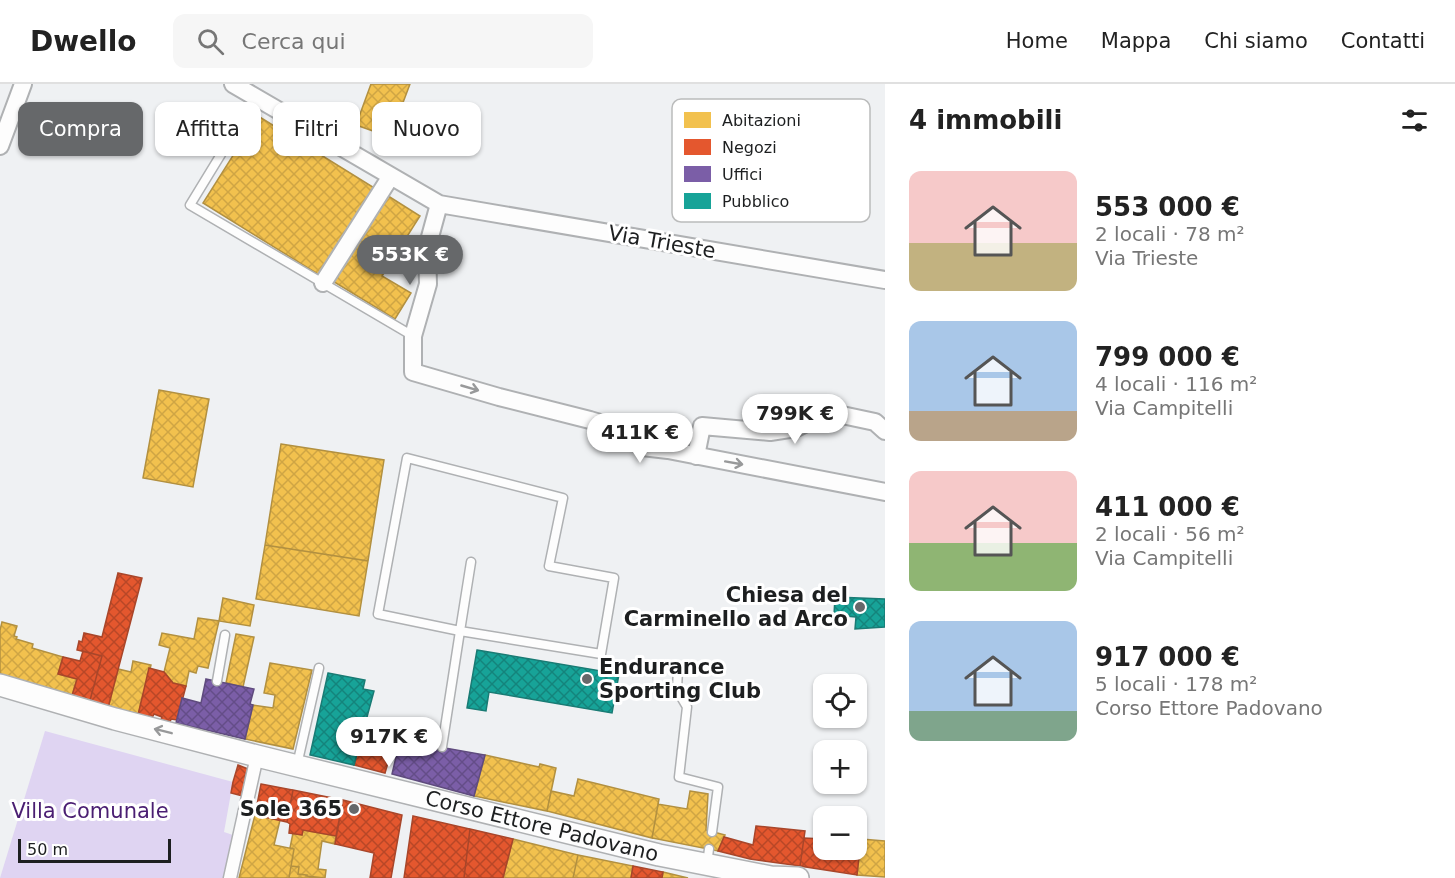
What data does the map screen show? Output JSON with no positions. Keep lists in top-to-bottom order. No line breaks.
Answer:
{"streets":{"street":["Via Trieste","Corso Ettore Padovano"]},"parks":["Villa Comunale"],"places":["Chiesa del Carminello ad Arco","Endurance Sporting Club","Sole 365"],"legend":["Abitazioni","Negozi","Uffici","Pubblico"],"scale_bar":"50 m","page":{"header":"Dwello","search":"Cerca qui","nav":["Home","Mappa","Chi siamo","Contatti"],"heading":"4 immobili","chip":["Compra","Affitta","Filtri","Nuovo"],"list":[{"name":"553 000 €","note":"2 locali · 78 m² · Via Trieste"},{"name":"799 000 €","note":"4 locali · 116 m² · Via Campitelli"},{"name":"411 000 €","note":"2 locali · 56 m² · Via Campitelli"},{"name":"917 000 €","note":"5 locali · 178 m² · Corso Ettore Padovano"}],"price":["553K €","799K €","411K €","917K €"],"map_buttons":["+","−"],"scale":"50 m"}}
